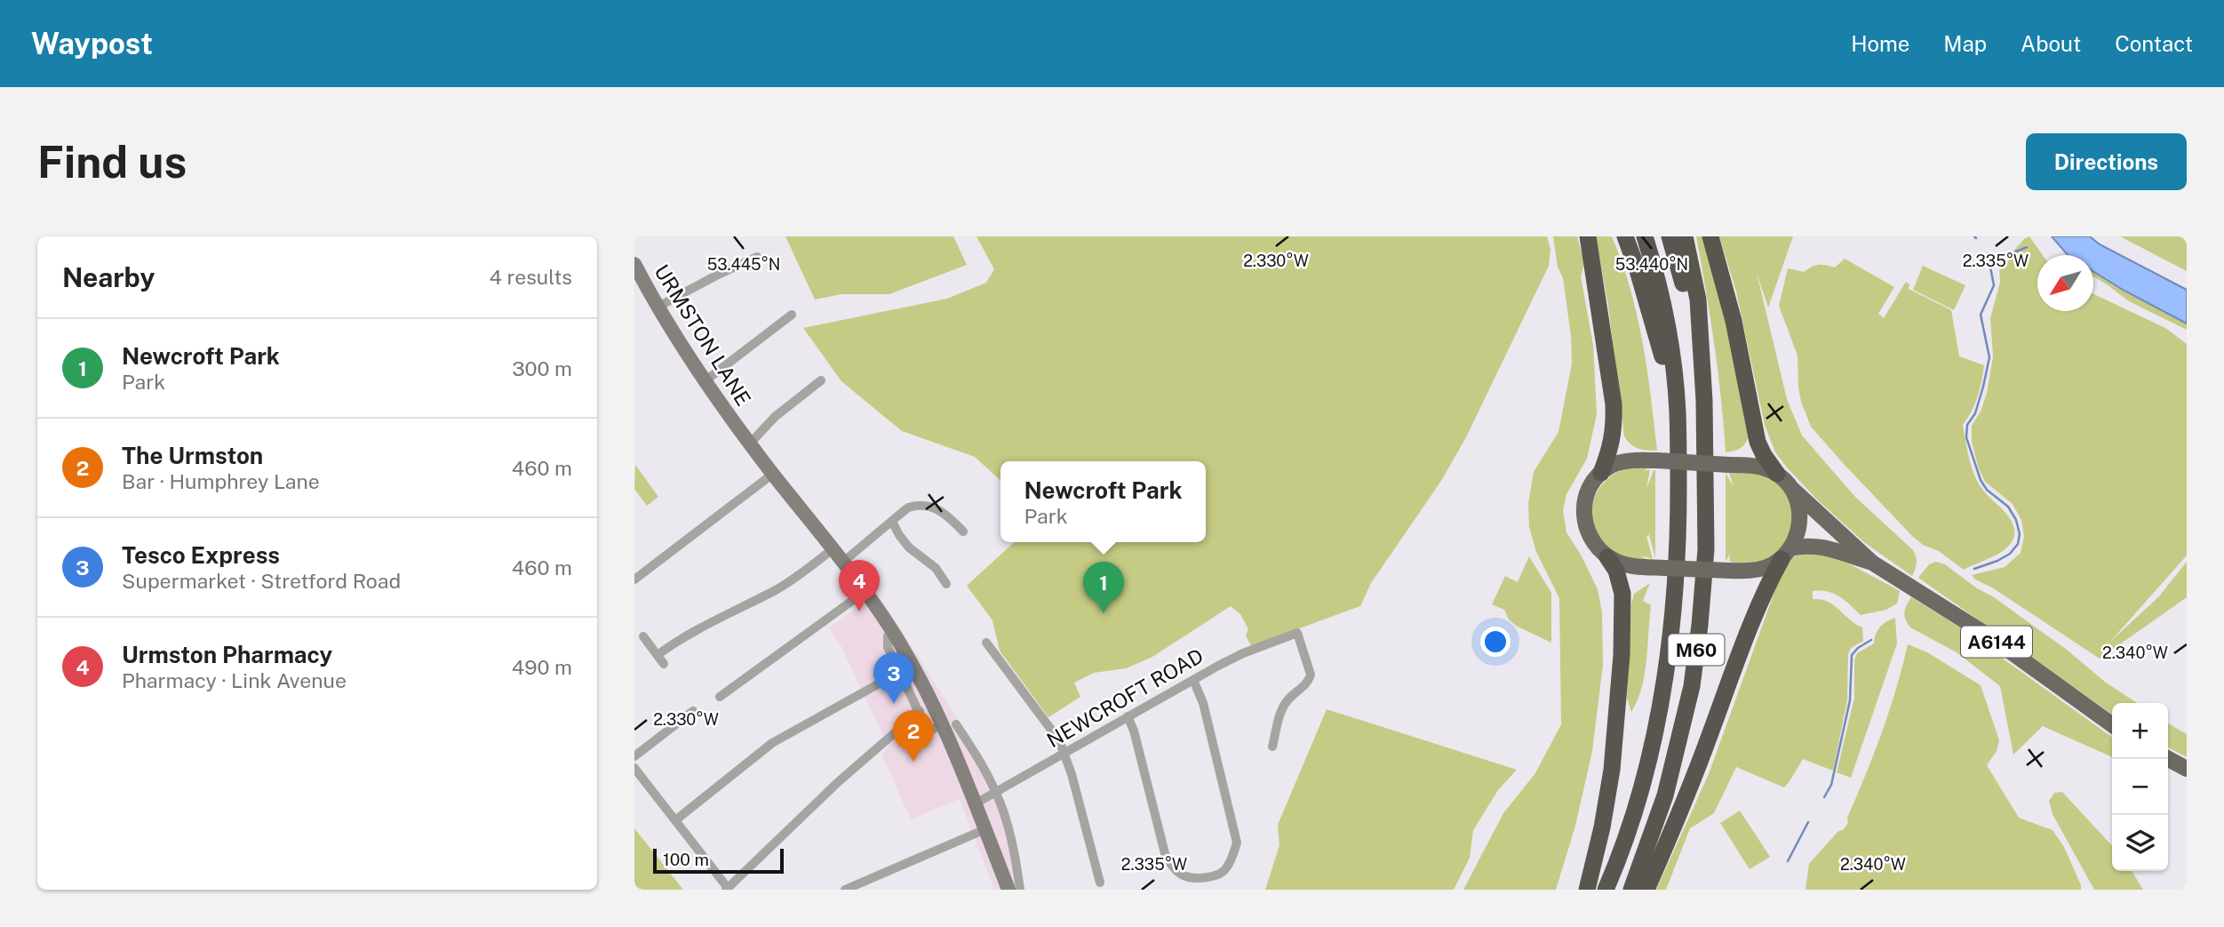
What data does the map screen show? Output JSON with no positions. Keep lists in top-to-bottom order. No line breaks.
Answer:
{"streets":{"highway":["M60"],"main road":["URMSTON LANE","A6144"],"street":["NEWCROFT ROAD"]},"crossings":[["URMSTON LANE","NEWCROFT ROAD"],["A6144","M60"]],"scale_bar":"100 m","north":"bottom left","page":{"header":"Waypost","nav":["Home","Map","About","Contact"],"buttons":"Directions","title":"Find us","heading":["Nearby","4 results"],"list":[{"mark":"1","name":"Newcroft Park","note":"Park","value":"300 m"},{"mark":"2","name":"The Urmston","note":"Bar · Humphrey Lane","value":"460 m"},{"mark":"3","name":"Tesco Express","note":"Supermarket · Stretford Road","value":"460 m"},{"mark":"4","name":"Urmston Pharmacy","note":"Pharmacy · Link Avenue","value":"490 m"}],"popup":["Newcroft Park","Park"],"pins":["4","1","3","2"],"map_buttons":["+","−"],"scale":"100 m"},"coordinates":["2.330°W","2.335°W","53.445°N","53.440°N","2.340°W"]}
